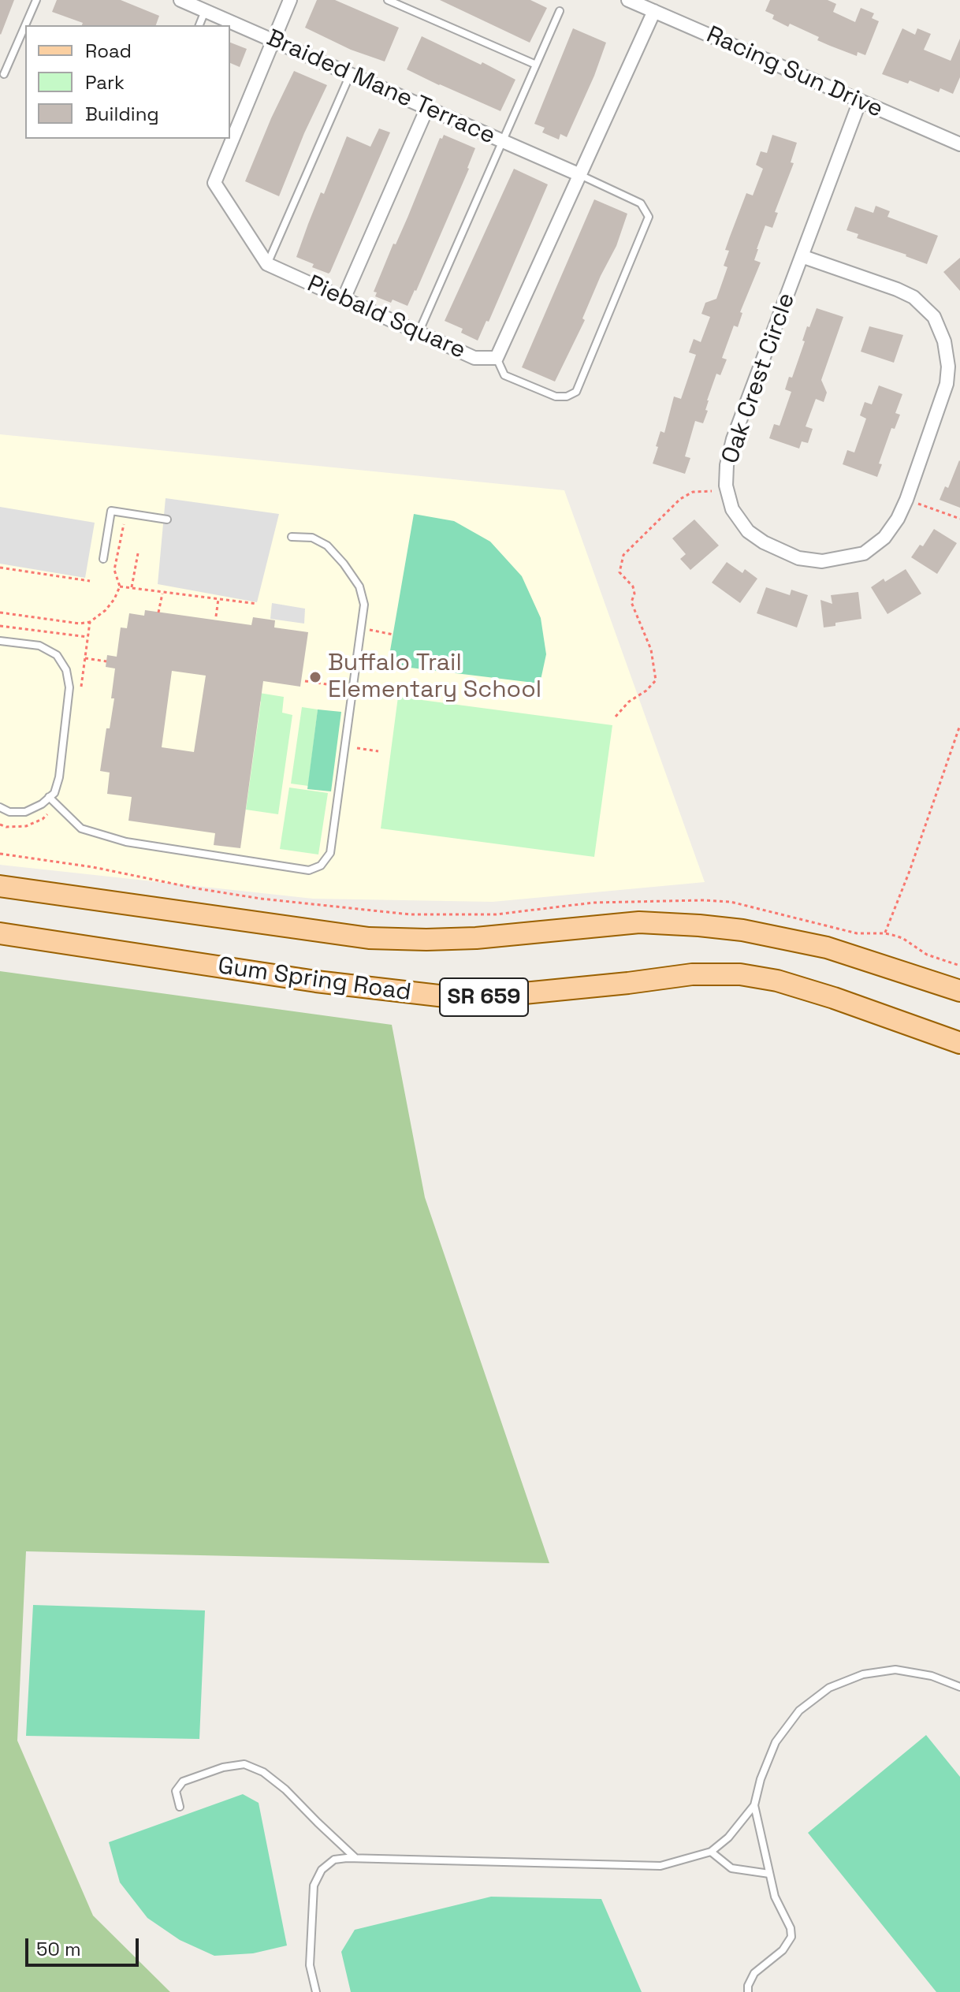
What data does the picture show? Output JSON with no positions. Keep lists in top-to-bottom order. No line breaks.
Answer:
{"streets":{"main road":["Gum Spring Road","SR 659"],"street":["Racing Sun Drive","Braided Mane Terrace","Piebald Square","Oak Crest Circle"]},"crossings":[["Racing Sun Drive","Piebald Square"],["Racing Sun Drive","Oak Crest Circle"],["Braided Mane Terrace","Piebald Square"]],"places":["Buffalo Trail Elementary School"],"legend":["Road","Park","Building"],"scale_bar":"50 m"}
